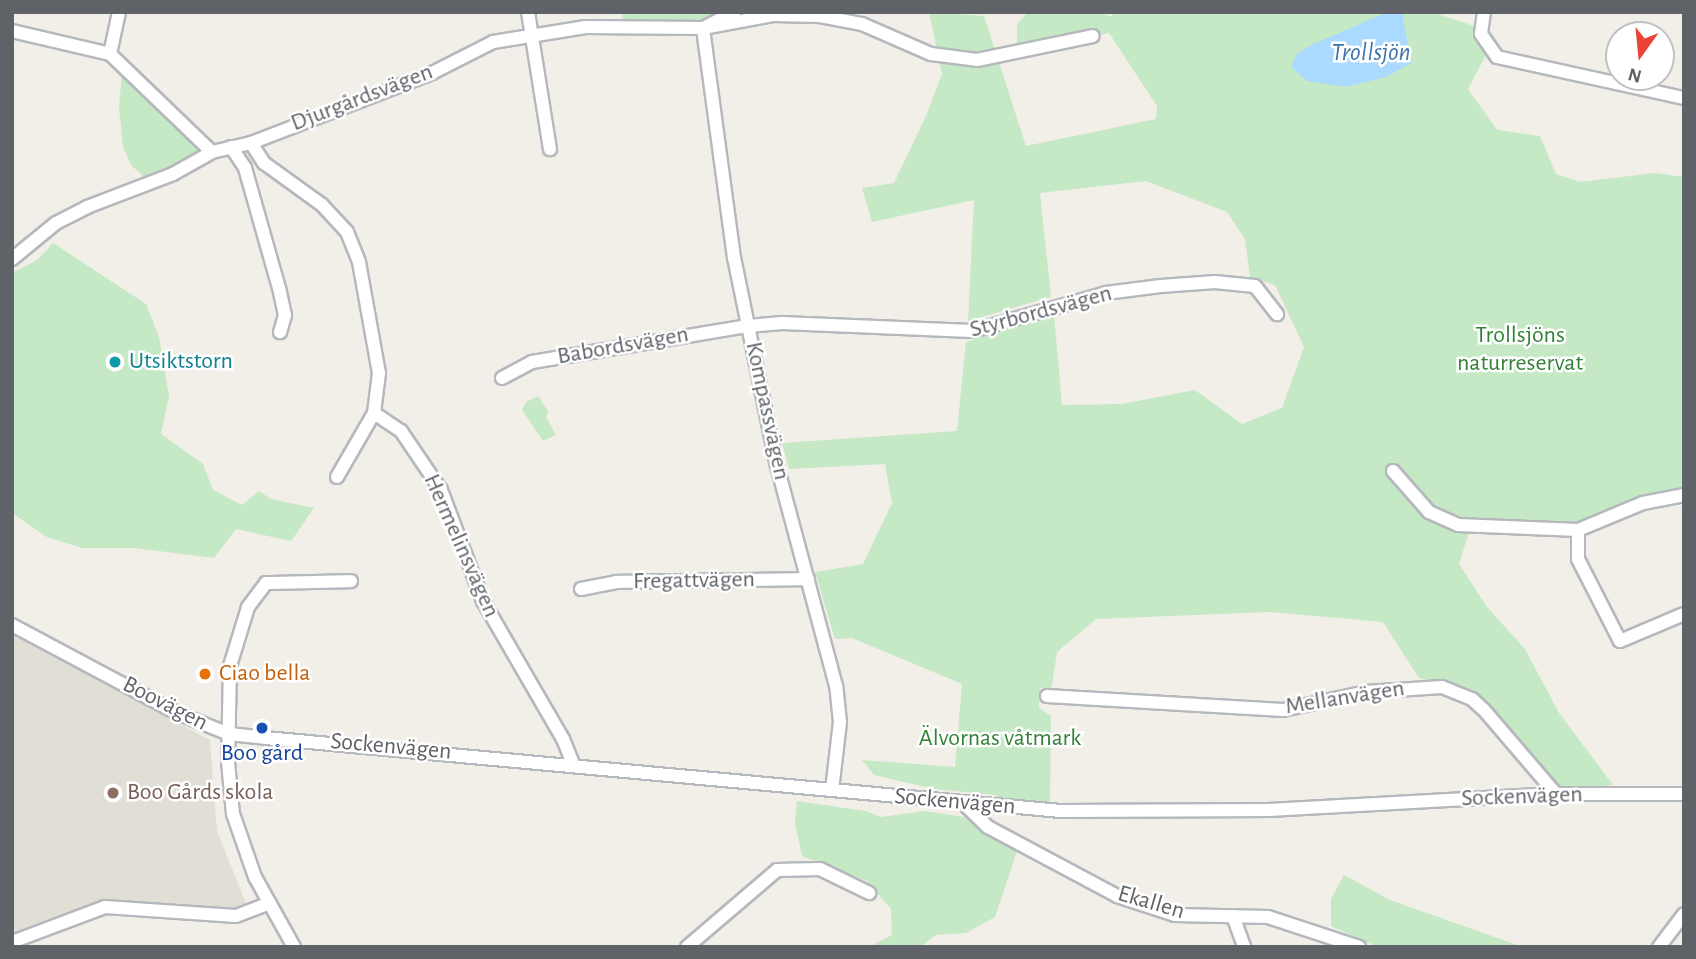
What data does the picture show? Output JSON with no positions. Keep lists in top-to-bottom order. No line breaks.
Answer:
{"streets":{"street":["Djurgårdsvägen","Styrbordsvägen","Babordsvägen","Kompassvägen","Hermelinsvägen","Fregattvägen","Mellanvägen","Boovägen","Sockenvägen","Ekallen"]},"crossings":[["Djurgårdsvägen","Kompassvägen"],["Styrbordsvägen","Babordsvägen"],["Styrbordsvägen","Kompassvägen"],["Babordsvägen","Kompassvägen"],["Kompassvägen","Fregattvägen"],["Kompassvägen","Sockenvägen"],["Hermelinsvägen","Sockenvägen"],["Mellanvägen","Sockenvägen"],["Boovägen","Sockenvägen"],["Sockenvägen","Ekallen"]],"water":["Trollsjön"],"parks":["Trollsjöns naturreservat","Älvornas våtmark"],"places":["Utsiktstorn","Ciao bella","Boo gård","Boo Gårds skola"],"north":"bottom"}
